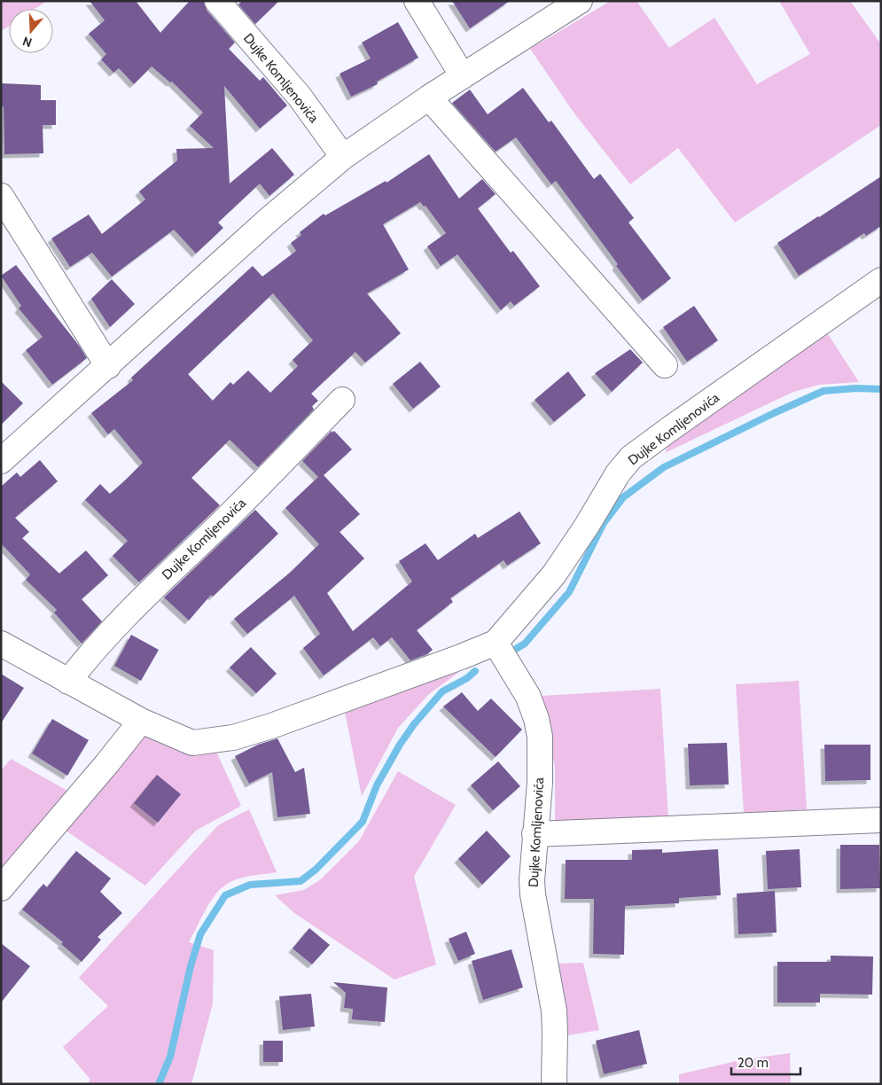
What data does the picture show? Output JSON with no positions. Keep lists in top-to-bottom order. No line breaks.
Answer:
{"streets":{"street":["Dujke Komljenovića"]},"scale_bar":"20 m","north":"bottom"}
